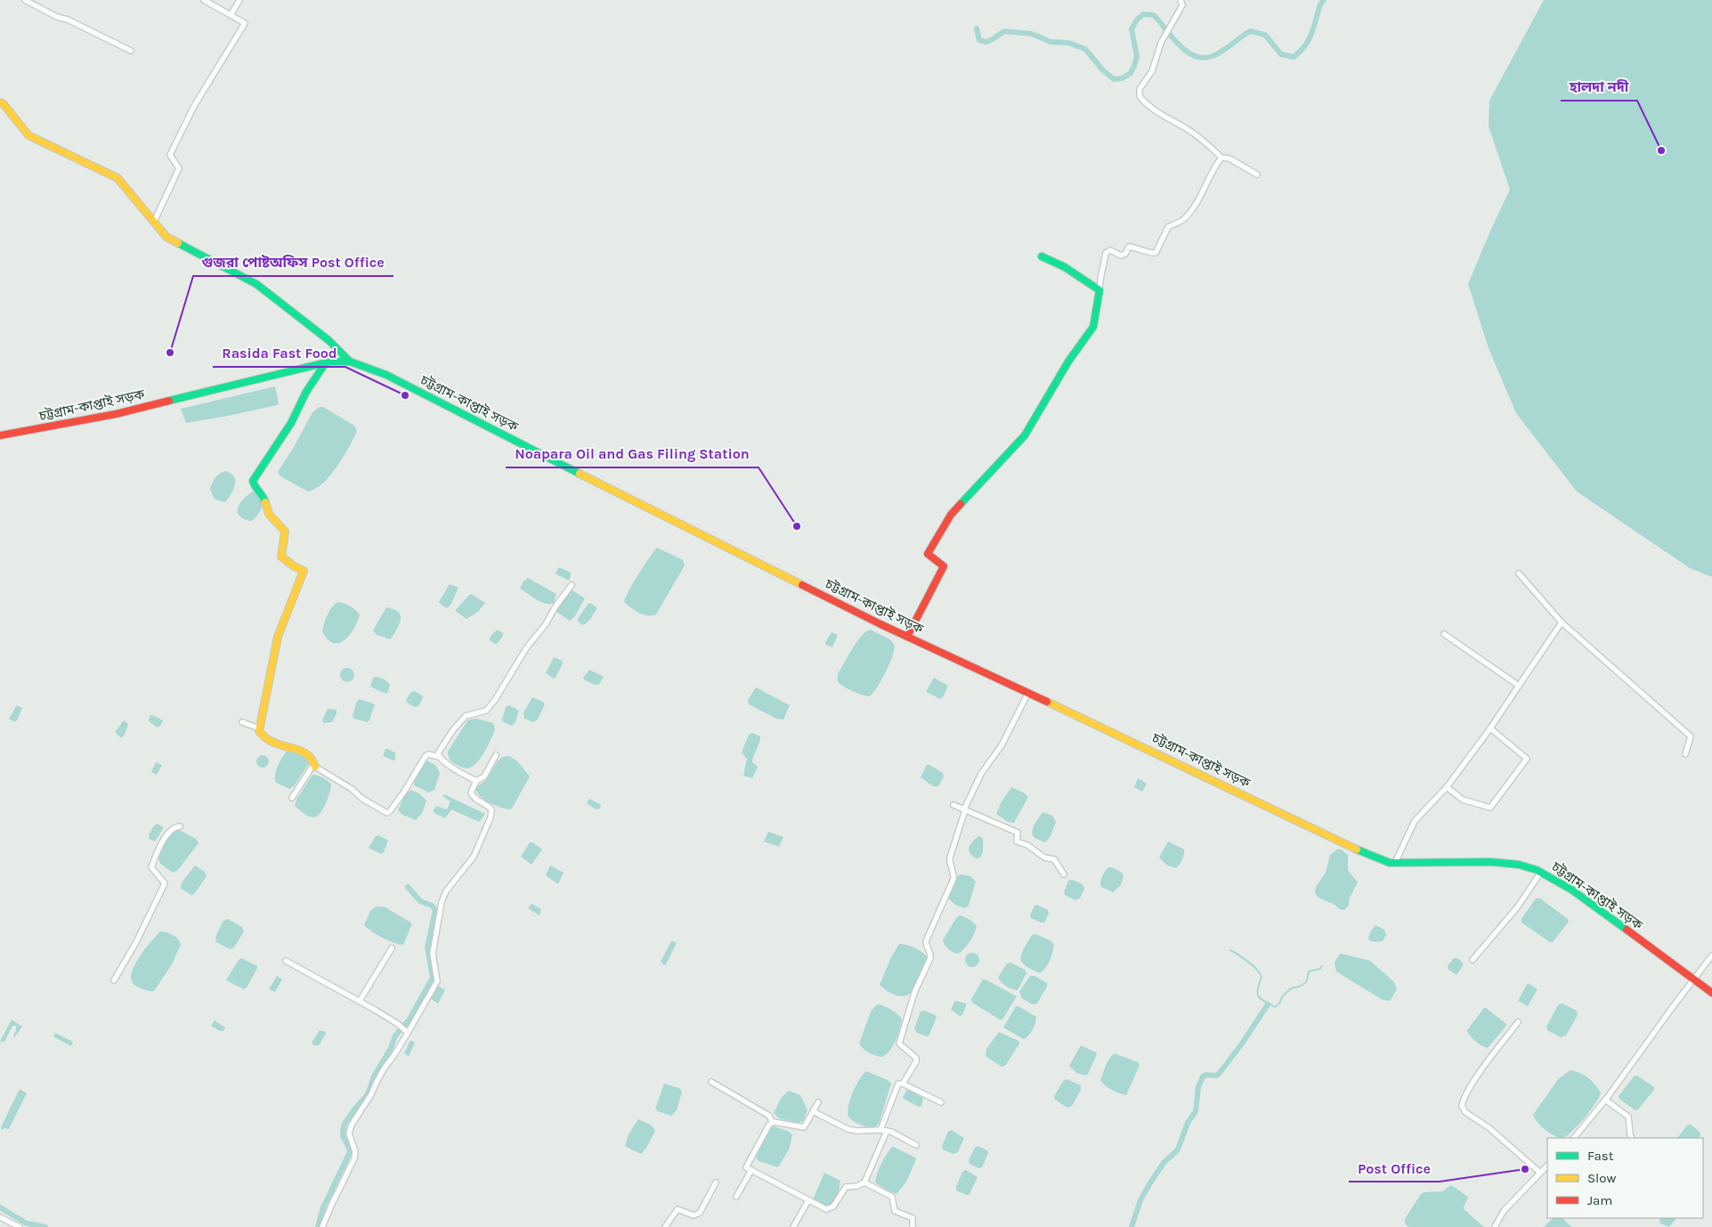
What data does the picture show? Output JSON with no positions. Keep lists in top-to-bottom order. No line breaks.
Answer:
{"streets":{"main road":["চট্টগ্রাম-কাপ্তাই সড়ক"]},"places":["হালদা নদী","গুজরা পোষ্টঅফিস Post Office","Rasida Fast Food","Noapara Oil and Gas Filing Station","Post Office"],"legend":["Fast","Slow","Jam"]}
